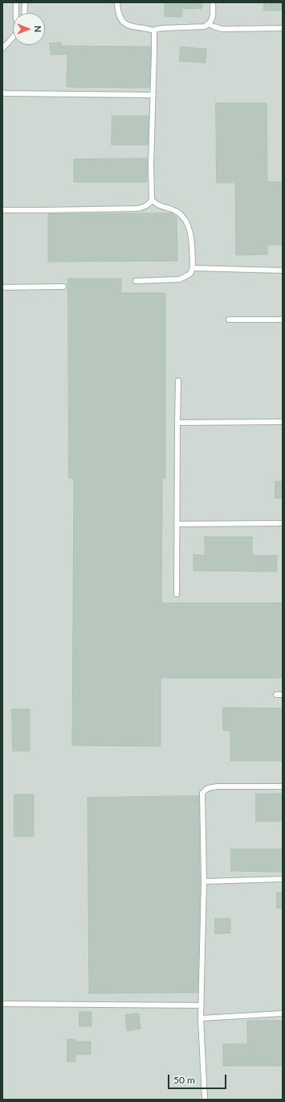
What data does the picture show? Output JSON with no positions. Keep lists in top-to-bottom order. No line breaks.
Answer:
{"scale_bar":"50 m","north":"right"}
